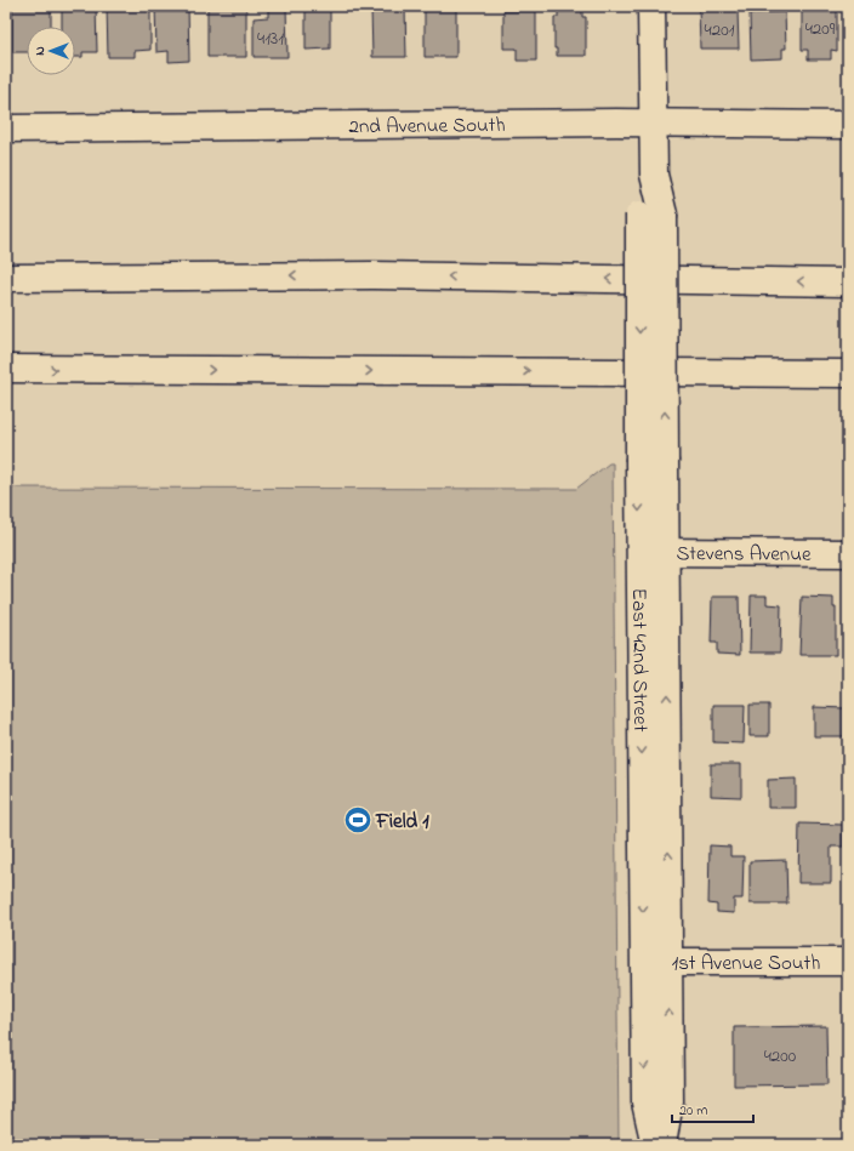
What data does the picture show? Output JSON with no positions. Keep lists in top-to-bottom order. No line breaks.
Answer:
{"streets":{"main road":["2nd Avenue South","Stevens Avenue","East 42nd Street","1st Avenue South"]},"crossings":[["2nd Avenue South","East 42nd Street"],["Stevens Avenue","East 42nd Street"],["East 42nd Street","1st Avenue South"]],"places":{"sports":["Field 1"]},"house_numbers":["4209","4201","4131","4200"],"scale_bar":"20 m","north":"left"}
